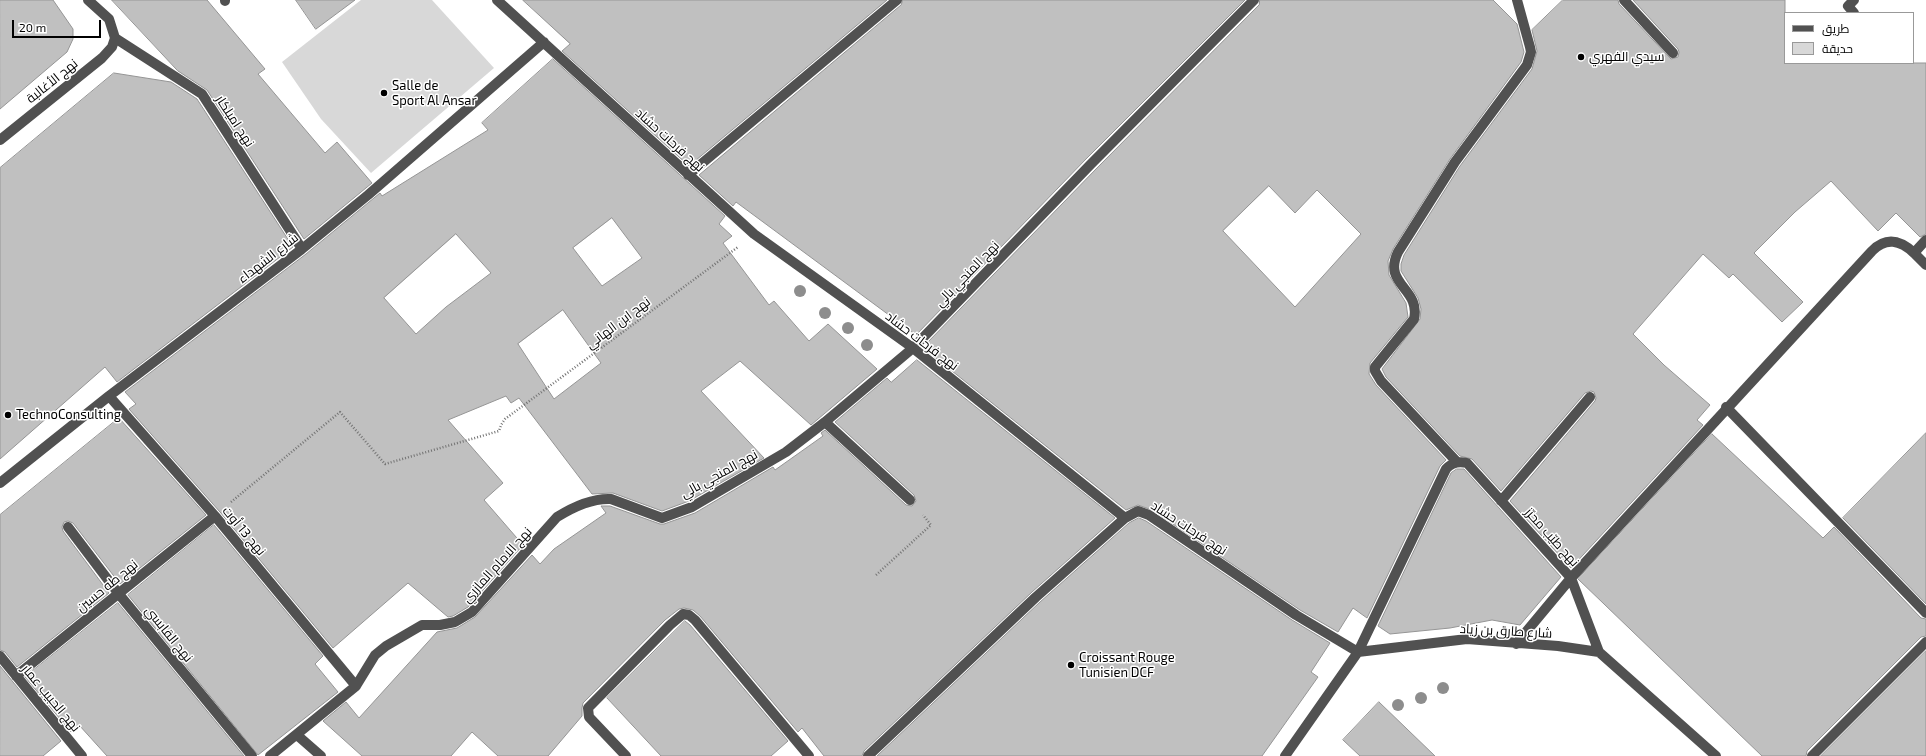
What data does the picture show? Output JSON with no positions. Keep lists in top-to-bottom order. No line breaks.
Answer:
{"streets":{"street":["نهج الأغالبة","نهج اميلكار","نهج فرحات حشاد","شارع الشهداء","نهج المنجي بالي","نهج 13 أوت","نهج طيّب محرّز","نهج الامام المازري","نهج طه حسين","شارع طارق بن زياد","نهج القابسي","نهج الحبيب عمار"],"path":["نهج ابن الهاني"]},"crossings":[["نهج الأغالبة","نهج اميلكار"],["نهج اميلكار","شارع الشهداء"],["نهج فرحات حشاد","شارع الشهداء"],["نهج فرحات حشاد","نهج المنجي بالي"],["نهج فرحات حشاد","نهج ابن الهاني"],["نهج فرحات حشاد","شارع طارق بن زياد"],["شارع الشهداء","نهج 13 أوت"],["نهج المنجي بالي","نهج الامام المازري"],["نهج ابن الهاني","نهج 13 أوت"],["نهج ابن الهاني","نهج طه حسين"],["نهج 13 أوت","نهج الامام المازري"],["نهج 13 أوت","نهج طه حسين"],["نهج طيّب محرّز","شارع طارق بن زياد"],["نهج طه حسين","نهج القابسي"],["نهج طه حسين","نهج الحبيب عمار"]],"places":["سيدي الفهري","Salle de Sport Al Ansar","TechnoConsulting","Croissant Rouge Tunisien DCF"],"legend":["طريق","حديقة"],"scale_bar":"20 m"}
